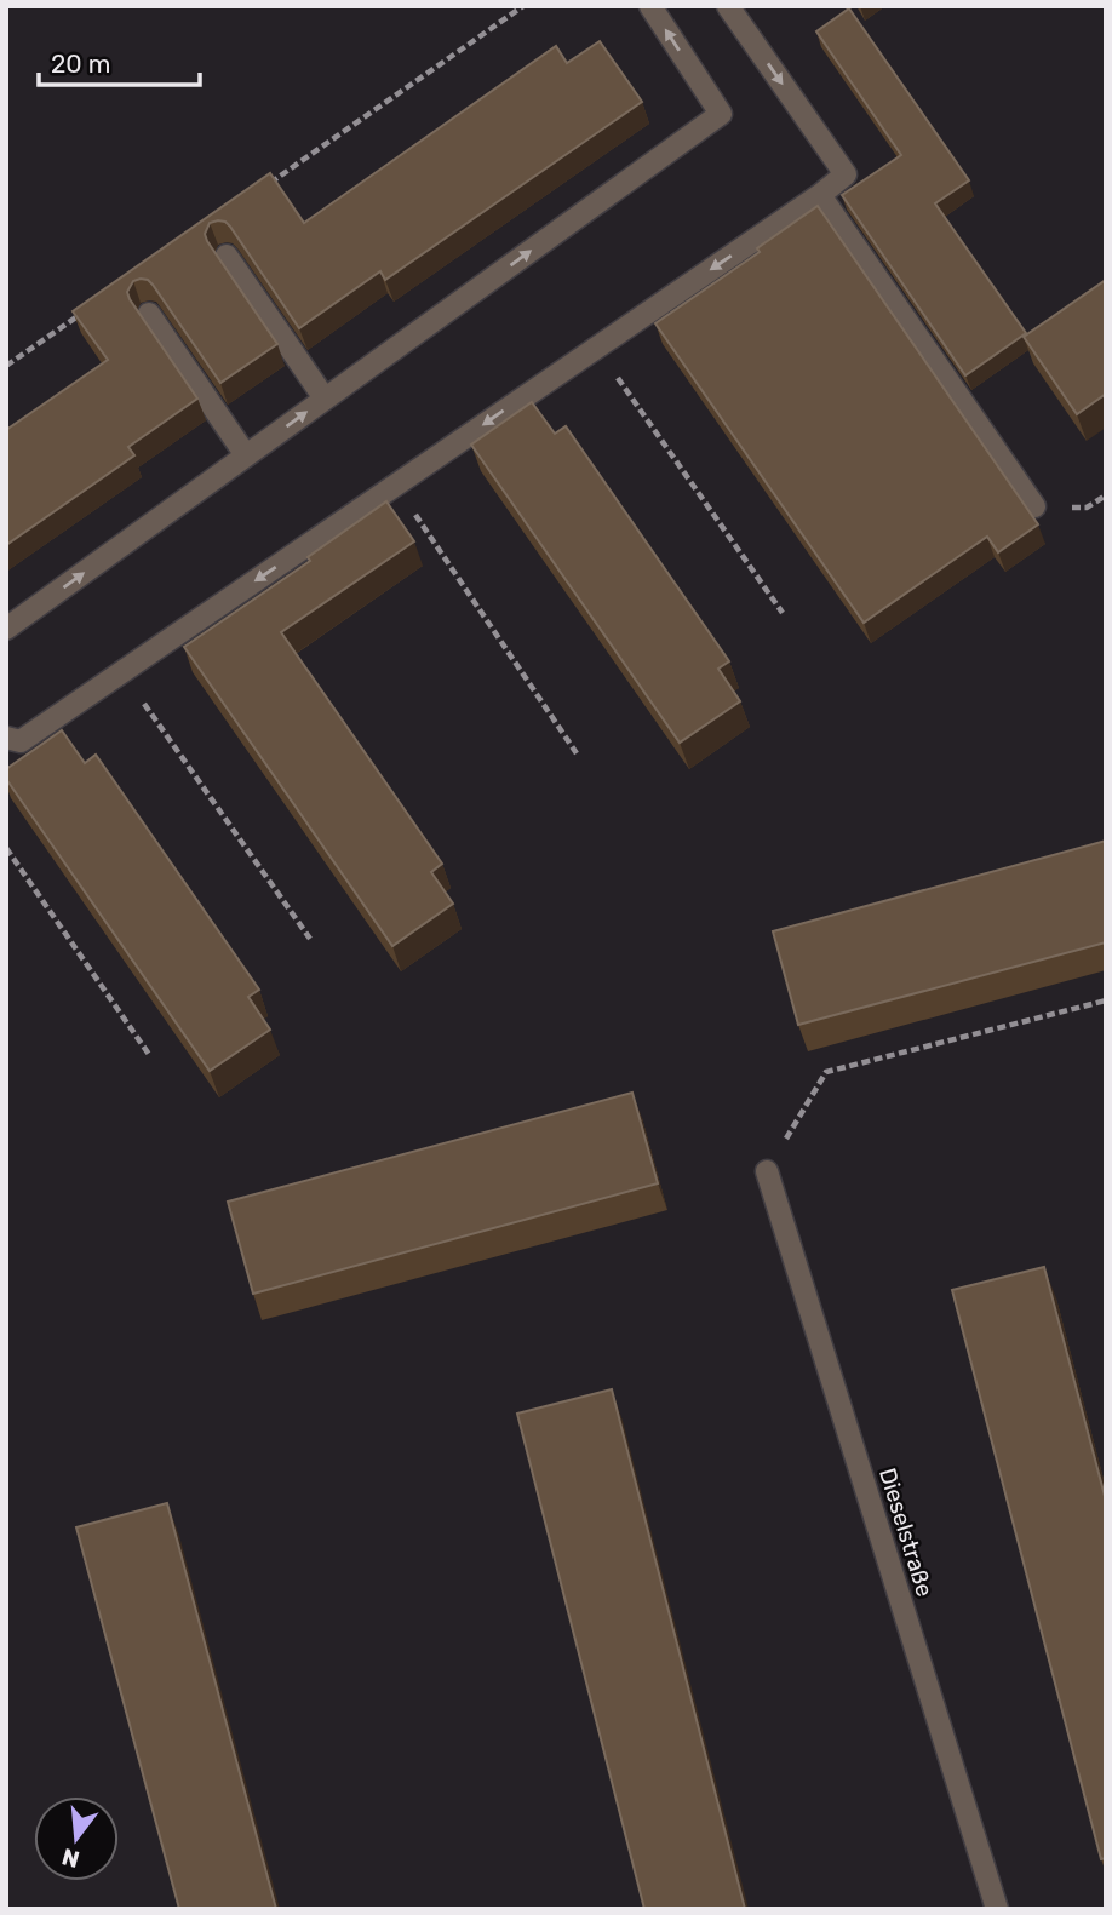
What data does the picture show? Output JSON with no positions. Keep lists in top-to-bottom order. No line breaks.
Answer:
{"streets":{"street":["Dieselstraße"]},"scale_bar":"20 m","north":"bottom"}
